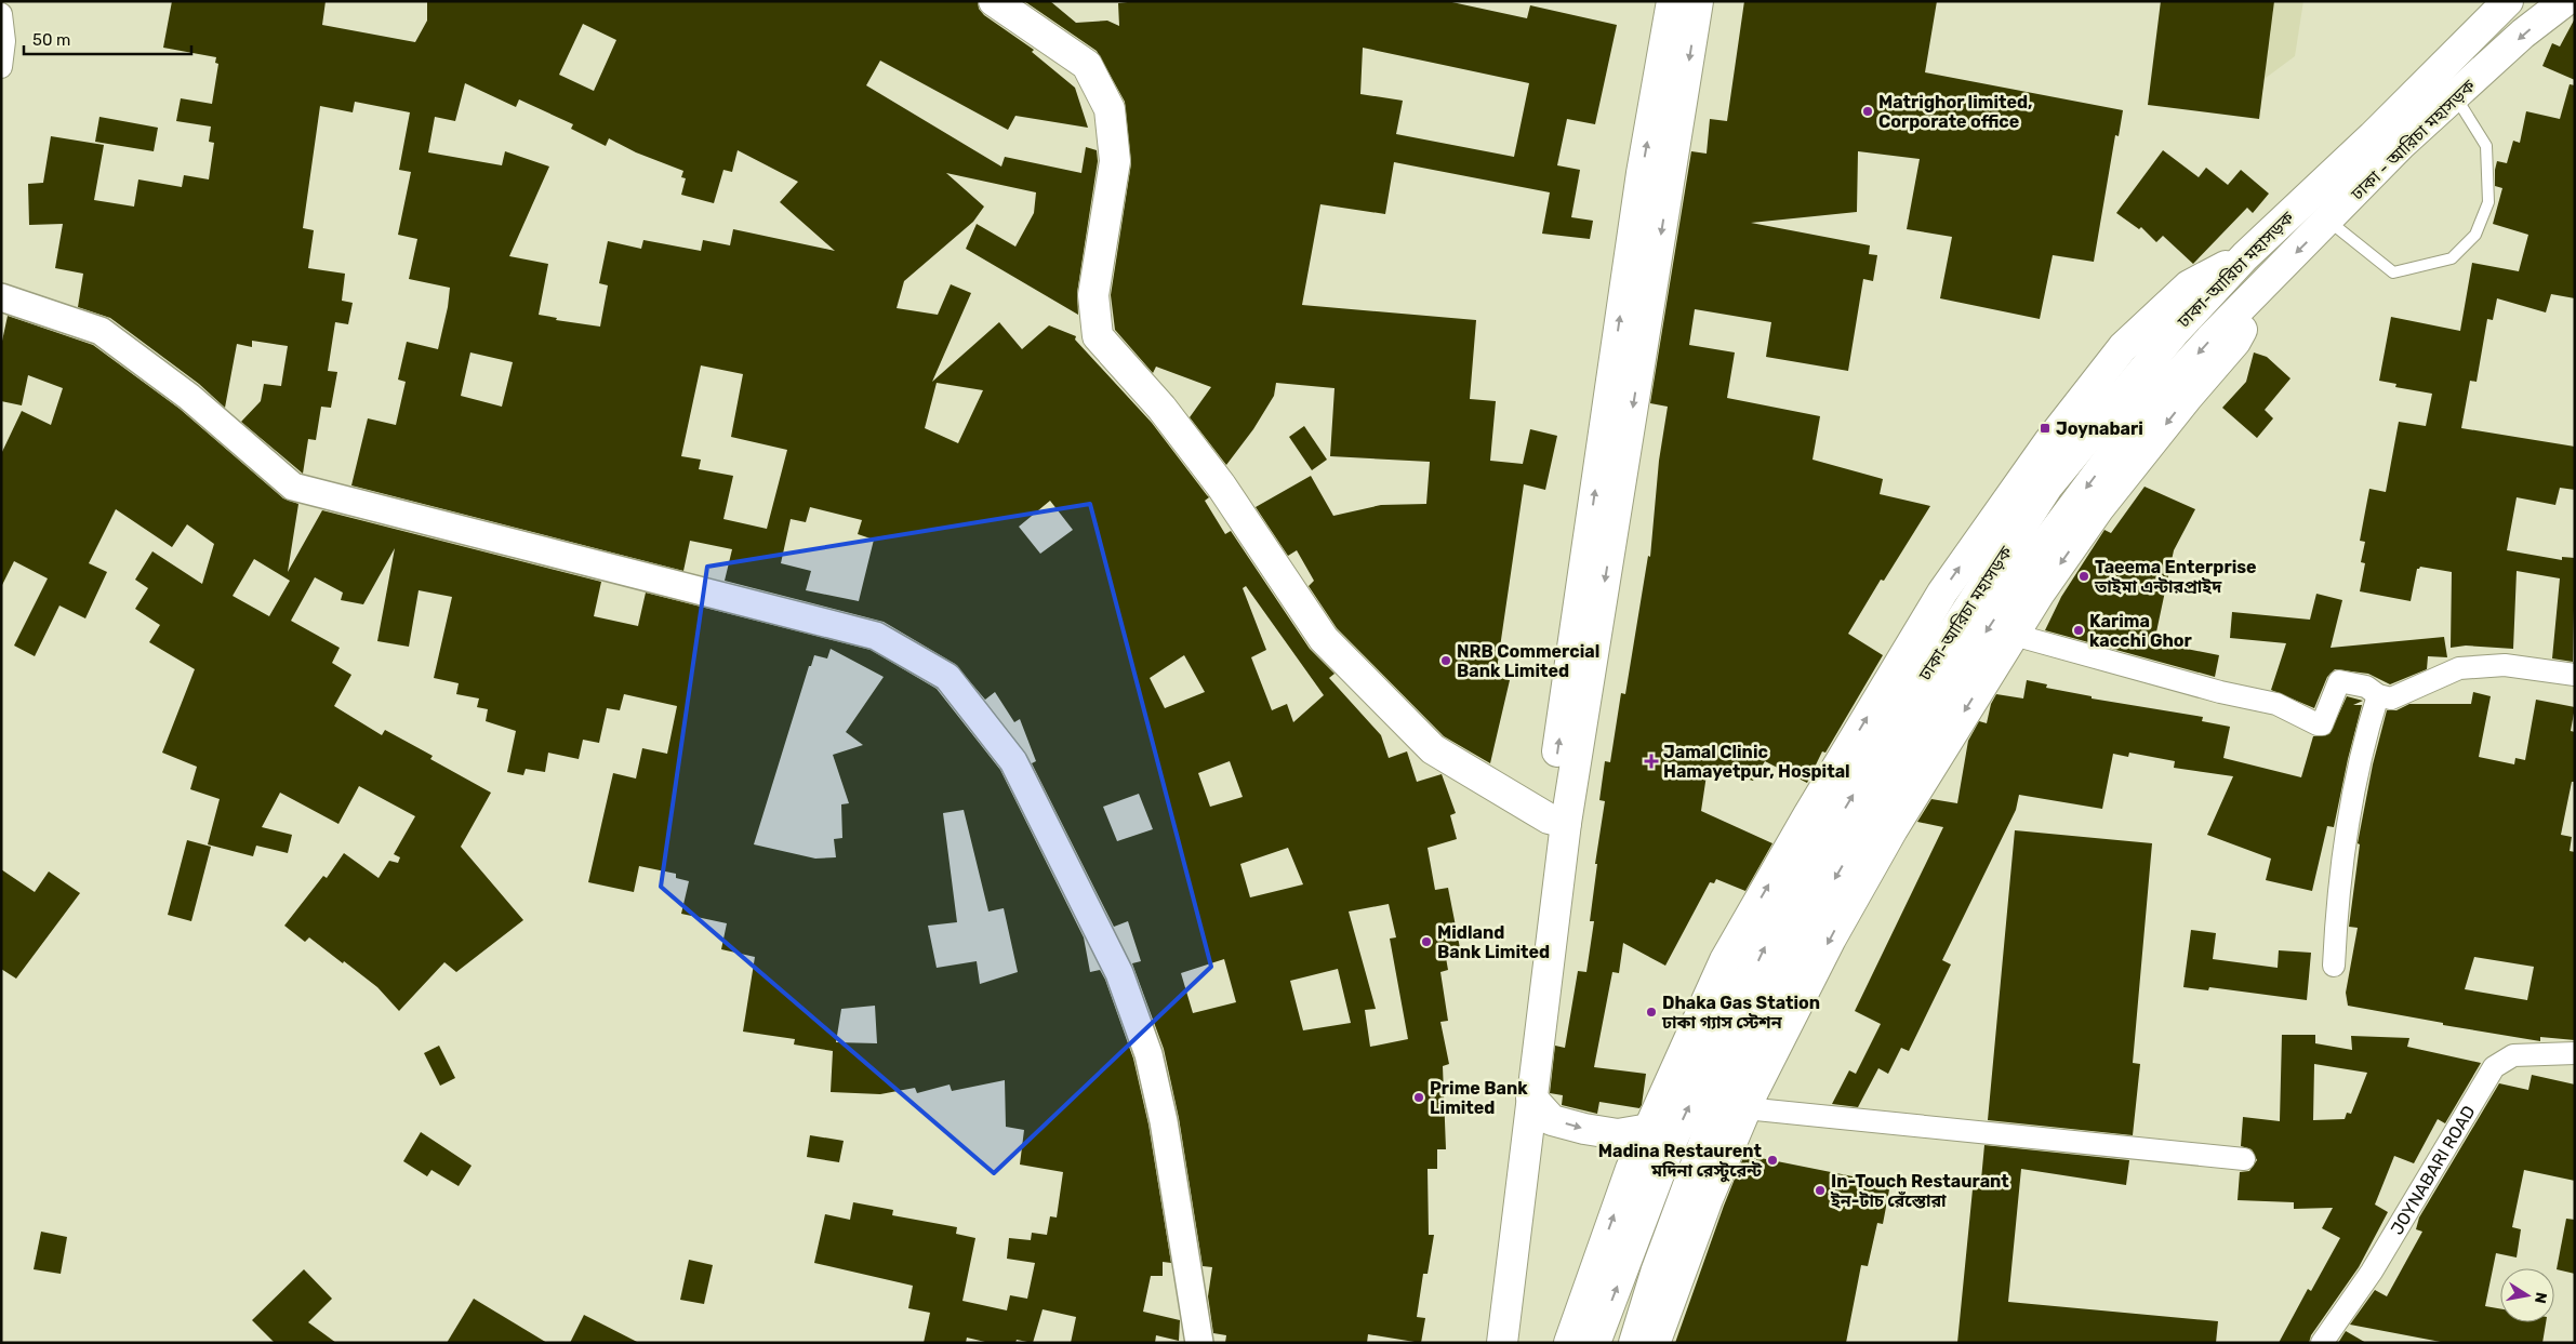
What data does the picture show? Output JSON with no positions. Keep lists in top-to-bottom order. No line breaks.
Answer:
{"streets":{"main road":["ঢাকা - আরিচা মহাসড়ক","ঢাকা-আরিচা মহাসড়ক"],"street":["JOYNABARI ROAD"]},"crossings":[["ঢাকা - আরিচা মহাসড়ক","ঢাকা-আরিচা মহাসড়ক"]],"one_way":["ঢাকা - আরিচা মহাসড়ক"],"places":{"other":["Matrighor limited, Corporate office","Taeema Enterprise তাইমা এন্টারপ্রাইদ","Karima kacchi Ghor","NRB Commercial Bank Limited","Midland Bank Limited","Dhaka Gas Station ঢাকা গ্যাস স্টেশন","Prime Bank Limited","Madina Restaurent মদিনা রেস্টুরেন্ট","In-Touch Restaurant ইন-টাচ রেঁস্তোরা"],"transit":["Joynabari"],"health":["Jamal Clinic Hamayetpur, Hospital"]},"scale_bar":"50 m","north":"right"}
